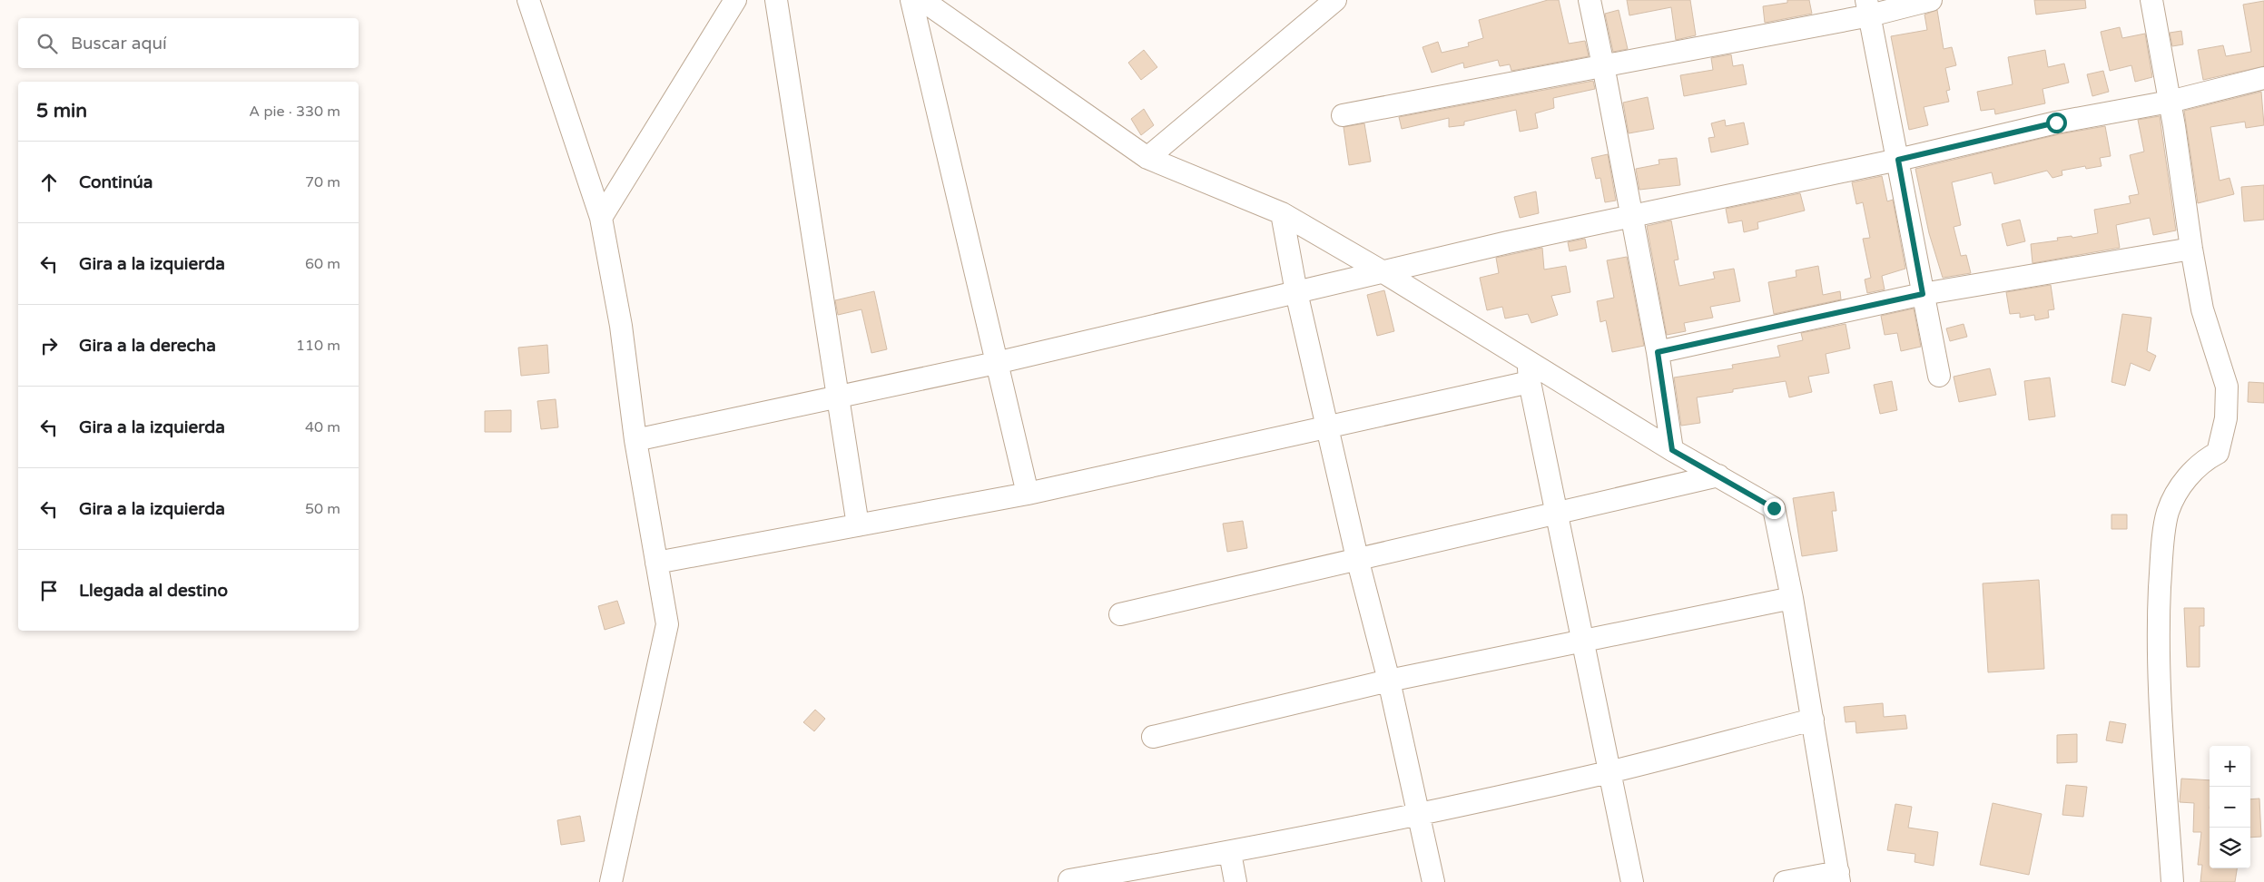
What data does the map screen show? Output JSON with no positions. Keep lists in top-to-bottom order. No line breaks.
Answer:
{"page":{"search":"Buscar aquí","heading":["5 min","A pie · 330 m"],"list":[["Continúa","70 m"],["Gira a la izquierda","60 m"],["Gira a la derecha","110 m"],["Gira a la izquierda","40 m"],["Gira a la izquierda","50 m"],"Llegada al destino"],"map_buttons":["+","−"]}}
